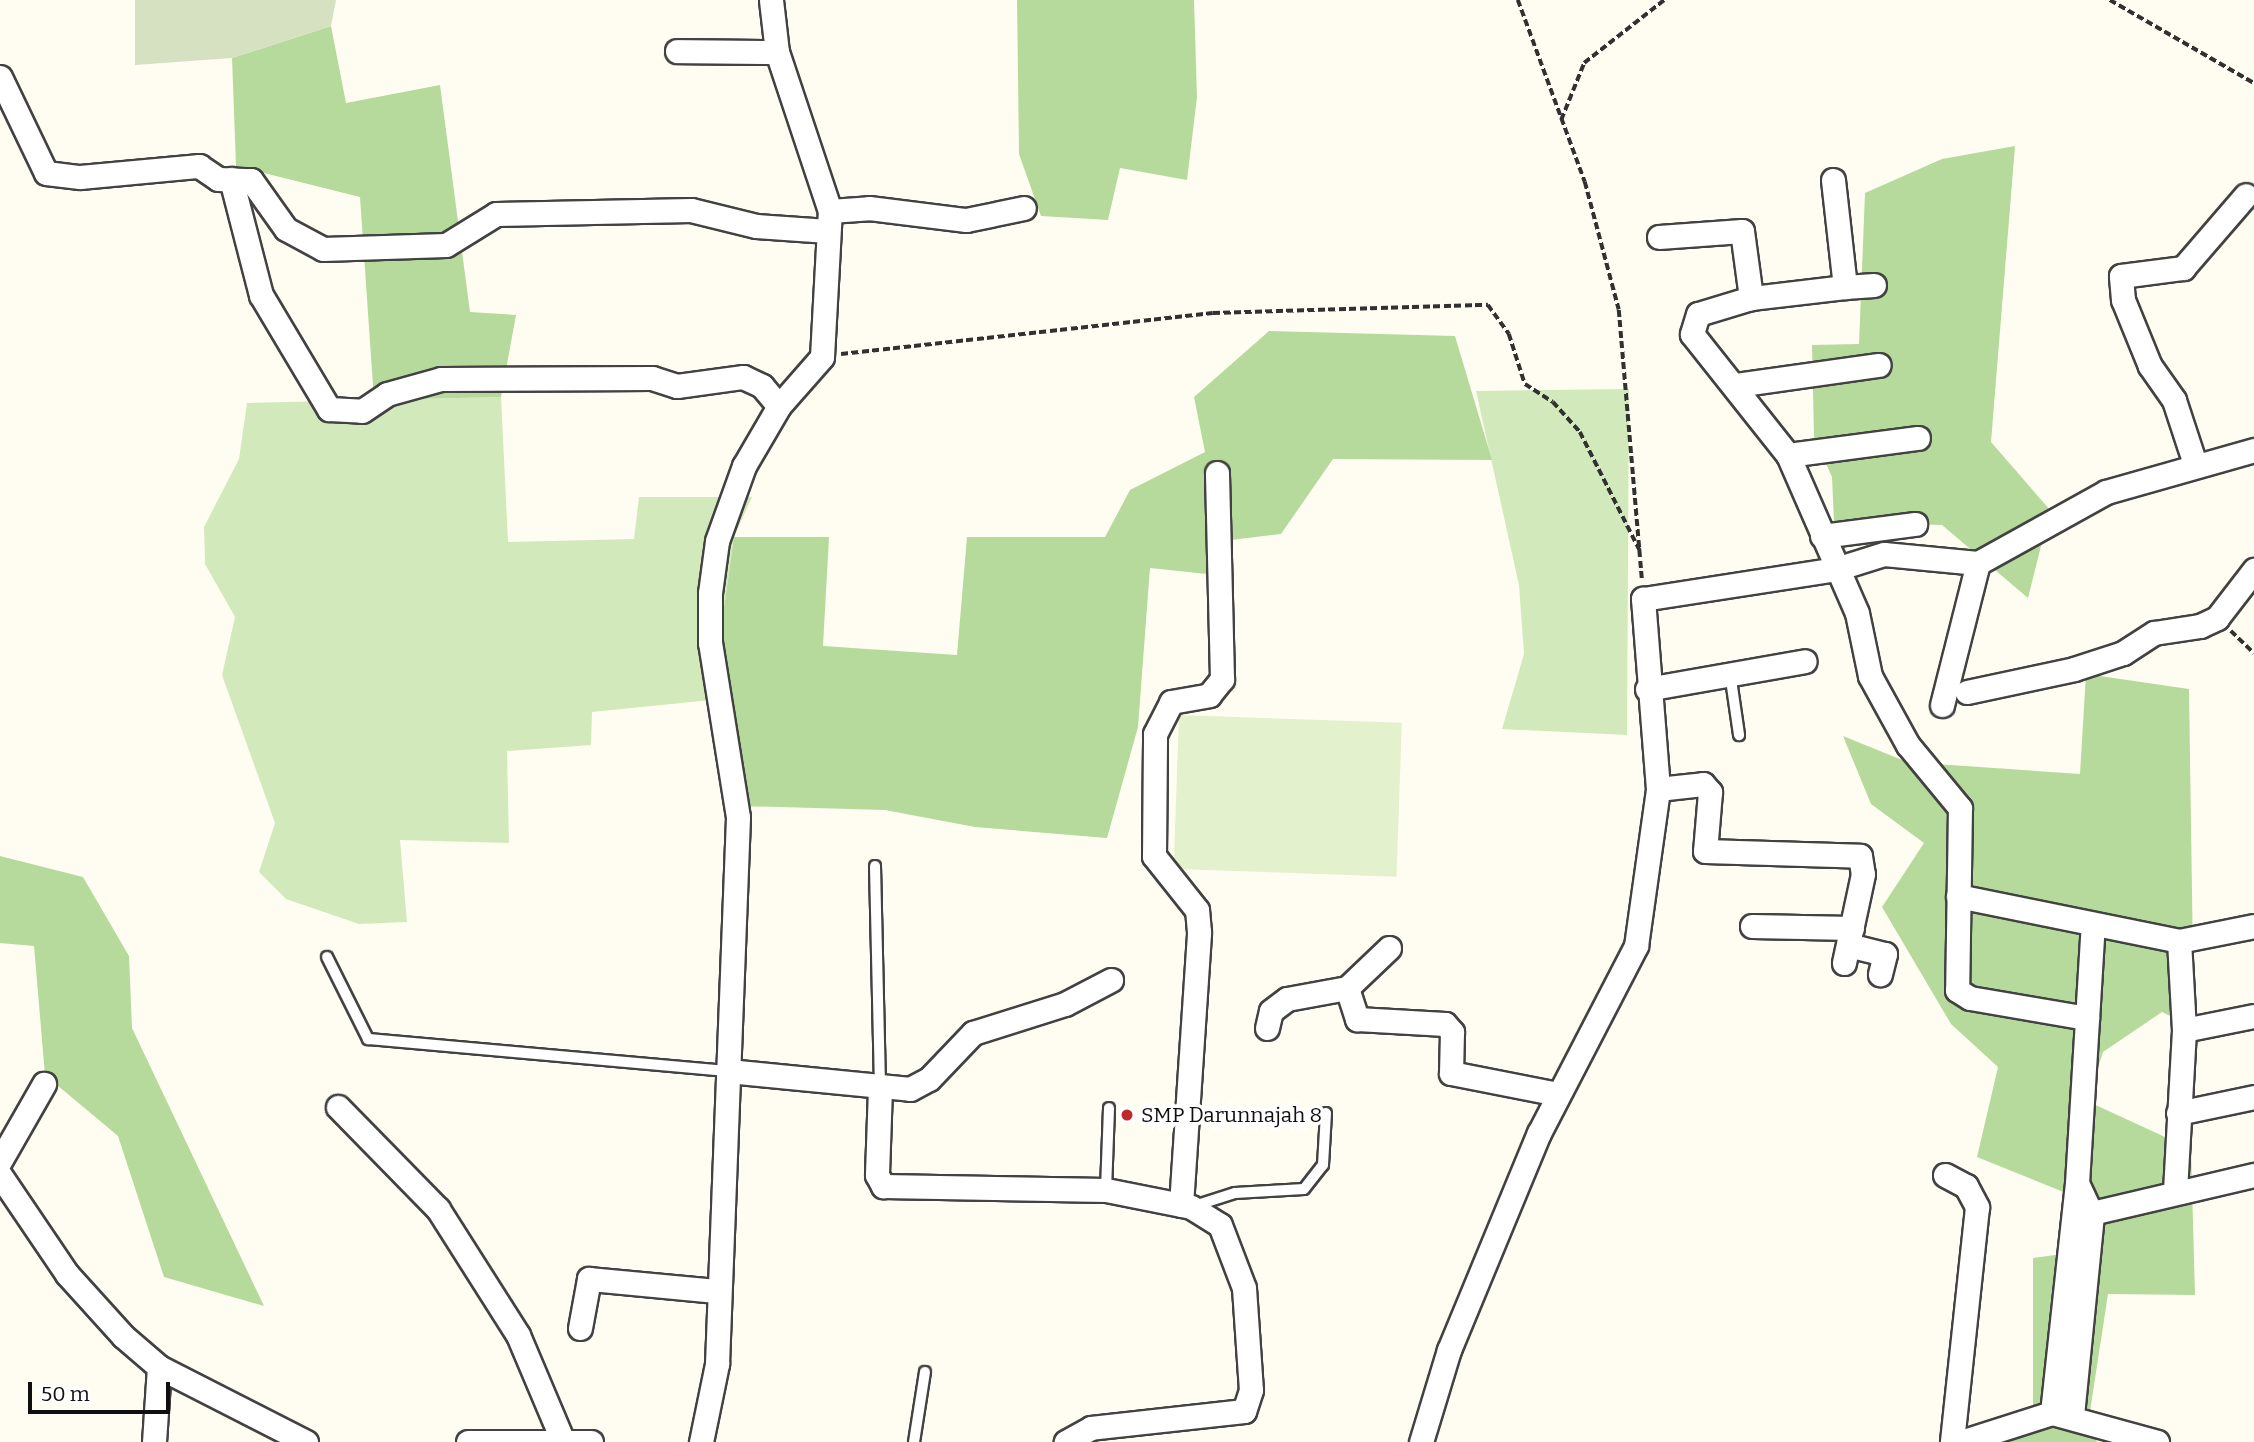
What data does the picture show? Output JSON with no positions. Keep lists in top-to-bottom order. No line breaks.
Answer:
{"places":["SMP Darunnajah 8"],"scale_bar":"50 m"}
